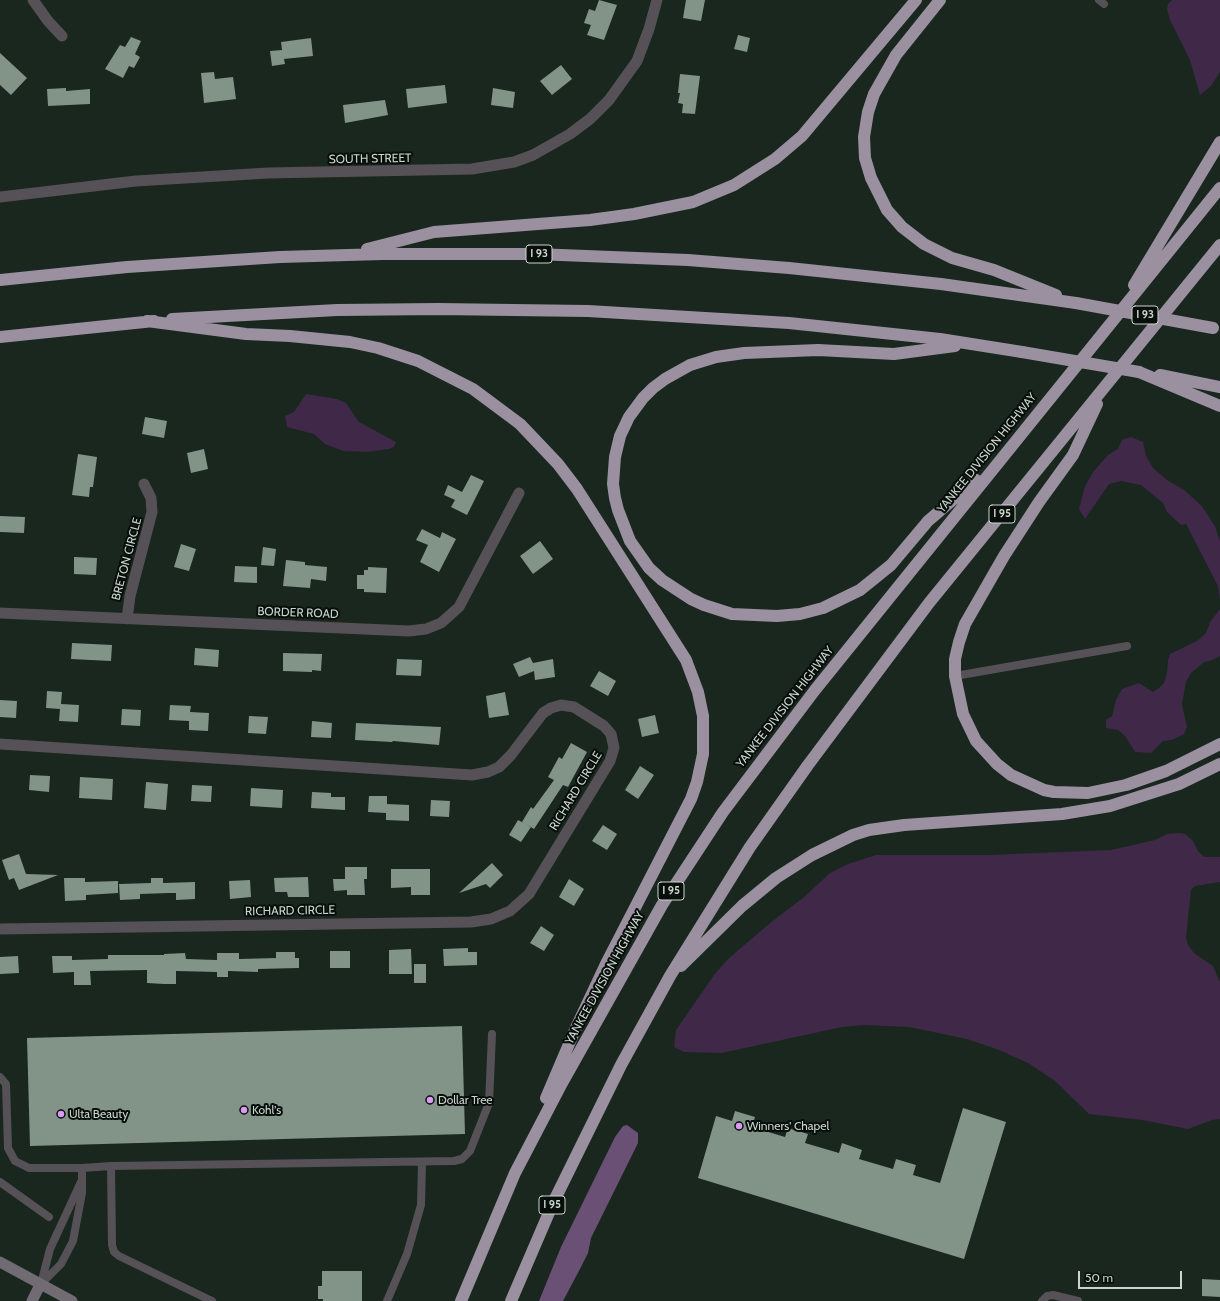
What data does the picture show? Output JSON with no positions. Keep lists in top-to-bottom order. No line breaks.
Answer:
{"streets":{"highway":["I 93","YANKEE DIVISION HIGHWAY","I 95"],"street":["SOUTH STREET","BRETON CIRCLE","BORDER ROAD","RICHARD CIRCLE"]},"crossings":[["BRETON CIRCLE","BORDER ROAD"]],"places":["Dollar Tree","Kohl's","Ulta Beauty","Winners' Chapel"],"scale_bar":"50 m"}
